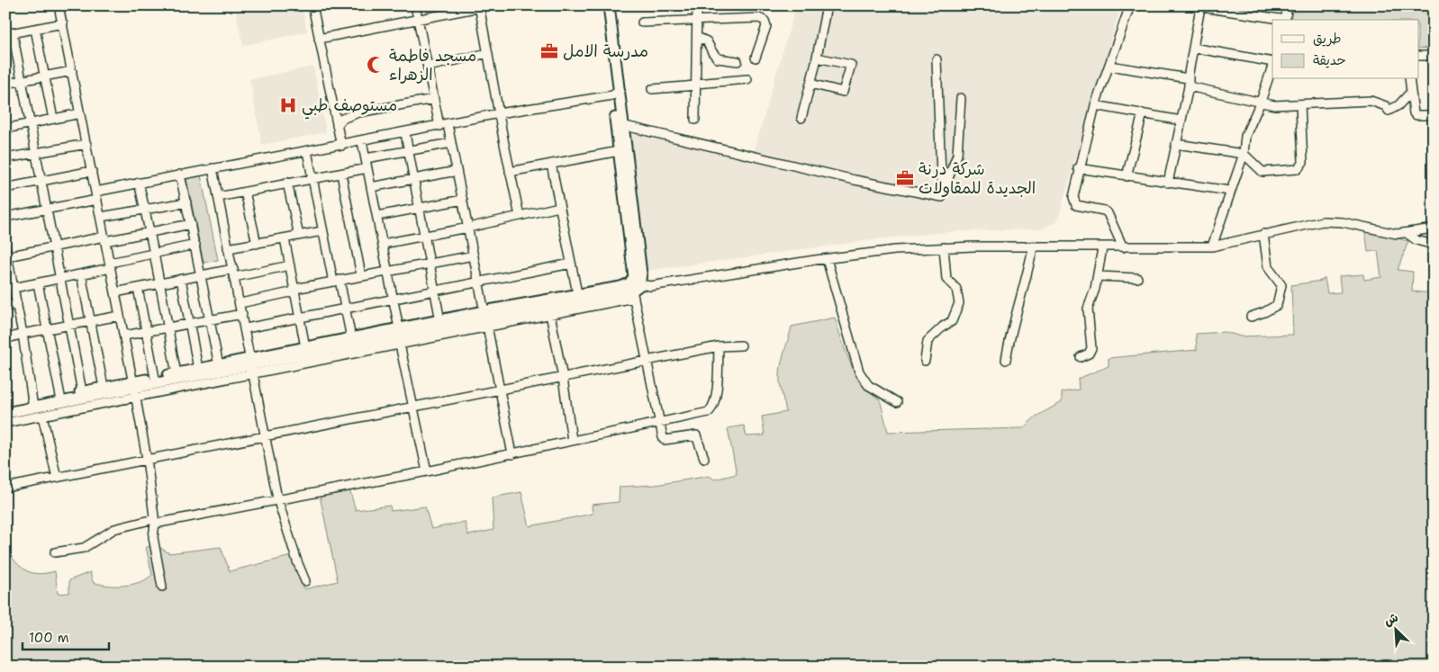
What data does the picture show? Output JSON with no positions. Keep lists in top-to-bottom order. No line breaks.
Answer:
{"places":{"office":["مدرسة الامل","شركة درنة الجديدة للمقاولات"],"mosque":["مسجد فاطمة الزهراء"],"hospital":["مستوصف طبي"]},"legend":["طريق","حديقة"],"scale_bar":"100 m","north":"top left"}
